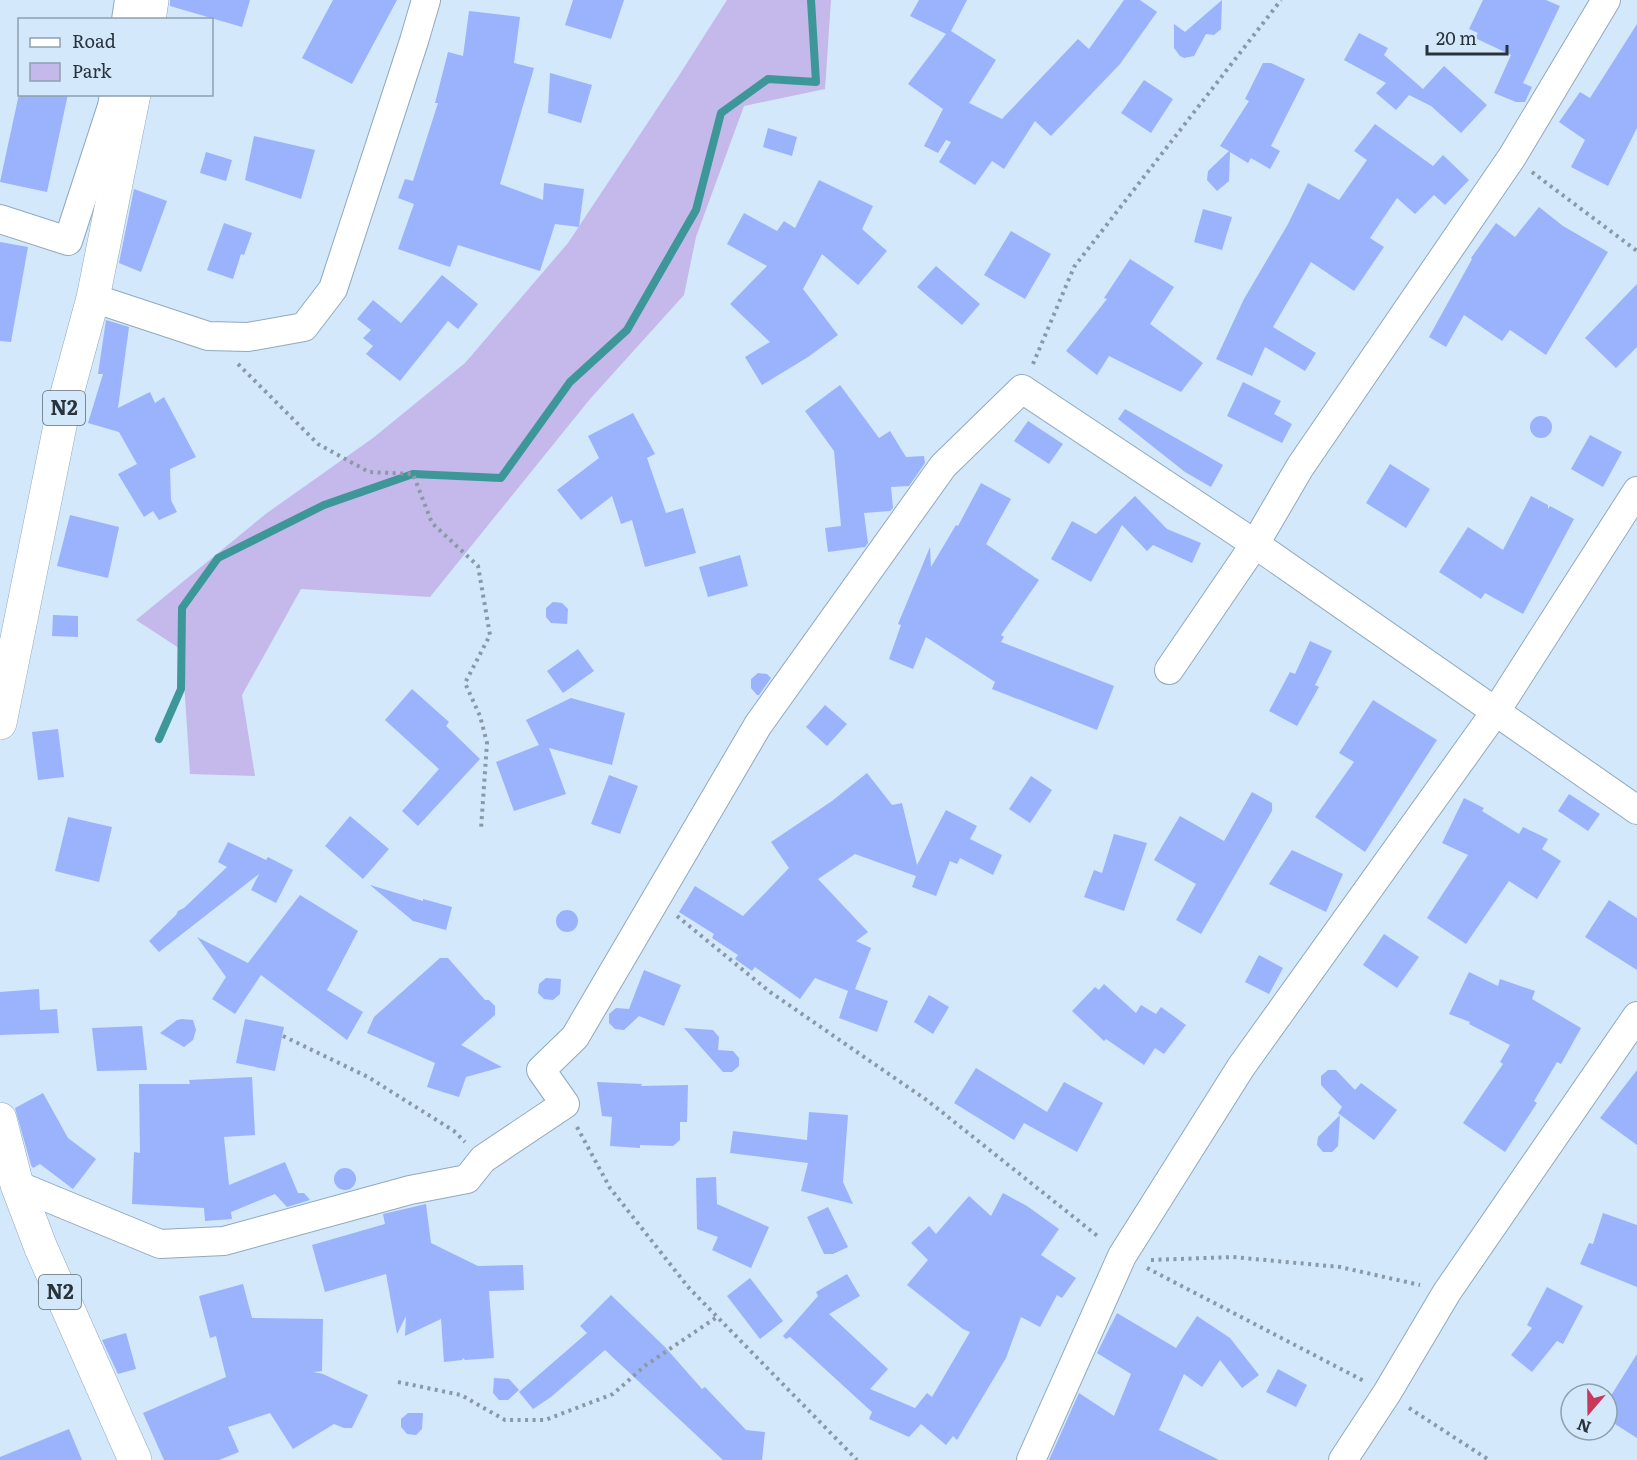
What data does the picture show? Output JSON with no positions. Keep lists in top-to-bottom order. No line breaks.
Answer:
{"streets":{"highway":["N2"]},"legend":["Road","Park"],"scale_bar":"20 m","north":"bottom"}
